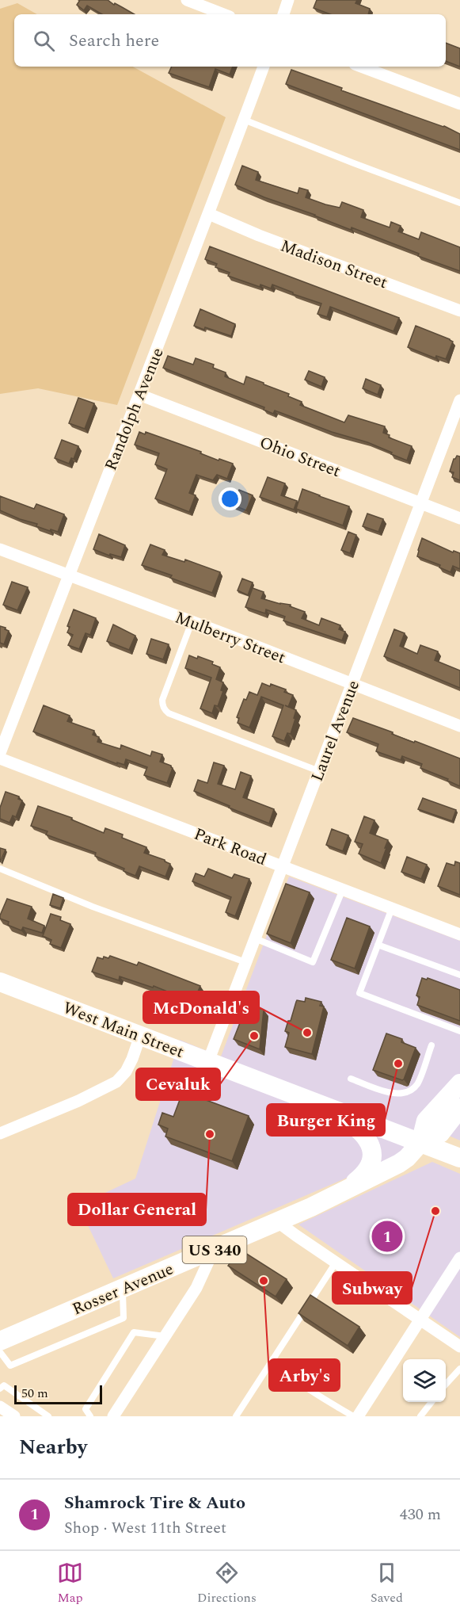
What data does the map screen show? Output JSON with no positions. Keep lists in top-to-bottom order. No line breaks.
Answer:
{"streets":{"main road":["West Main Street","US 340","Rosser Avenue"],"street":["Madison Street","Randolph Avenue","Ohio Street","Mulberry Street","Laurel Avenue","Park Road"]},"crossings":[["Madison Street","Randolph Avenue"],["Randolph Avenue","Ohio Street"],["Randolph Avenue","Mulberry Street"],["Ohio Street","Laurel Avenue"],["Mulberry Street","Laurel Avenue"],["Laurel Avenue","Park Road"],["Laurel Avenue","West Main Street"],["West Main Street","Rosser Avenue"]],"places":["McDonald's","Cevaluk","Burger King","Dollar General","Subway","Arby's"],"scale_bar":"50 m","page":{"search":"Search here","pins":"1","scale":"50 m","heading":"Nearby","list":[{"mark":"1","name":"Shamrock Tire & Auto","note":"Shop · West 11th Street","value":"430 m"}],"nav":["Map","Directions","Saved"]}}
